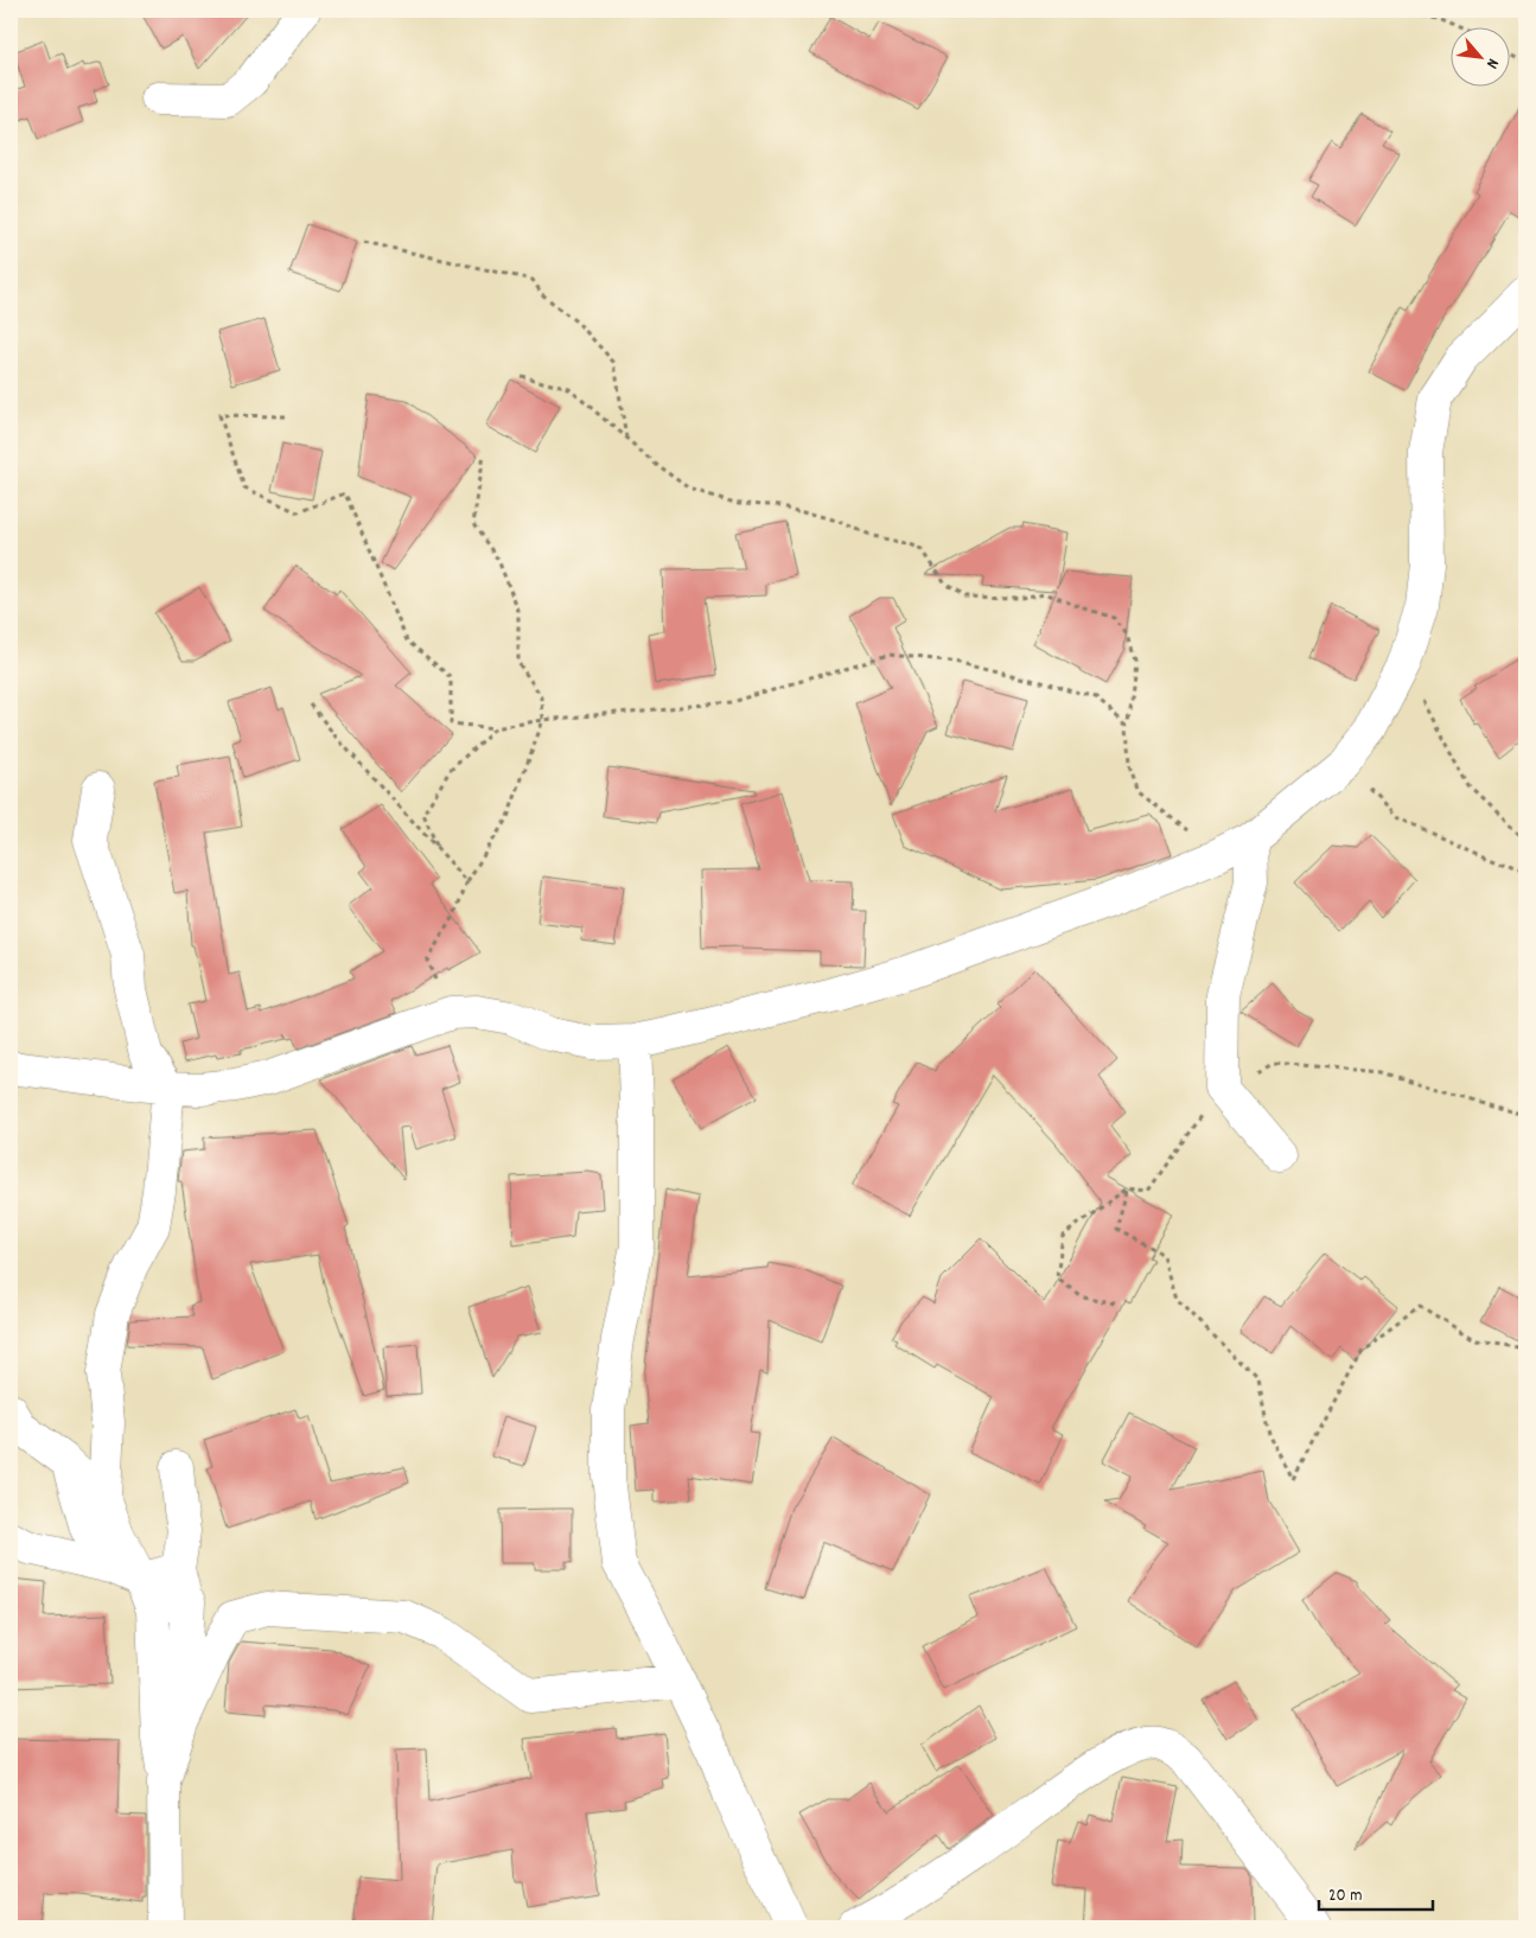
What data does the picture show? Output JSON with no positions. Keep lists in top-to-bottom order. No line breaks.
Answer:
{"scale_bar":"20 m","north":"bottom right"}
